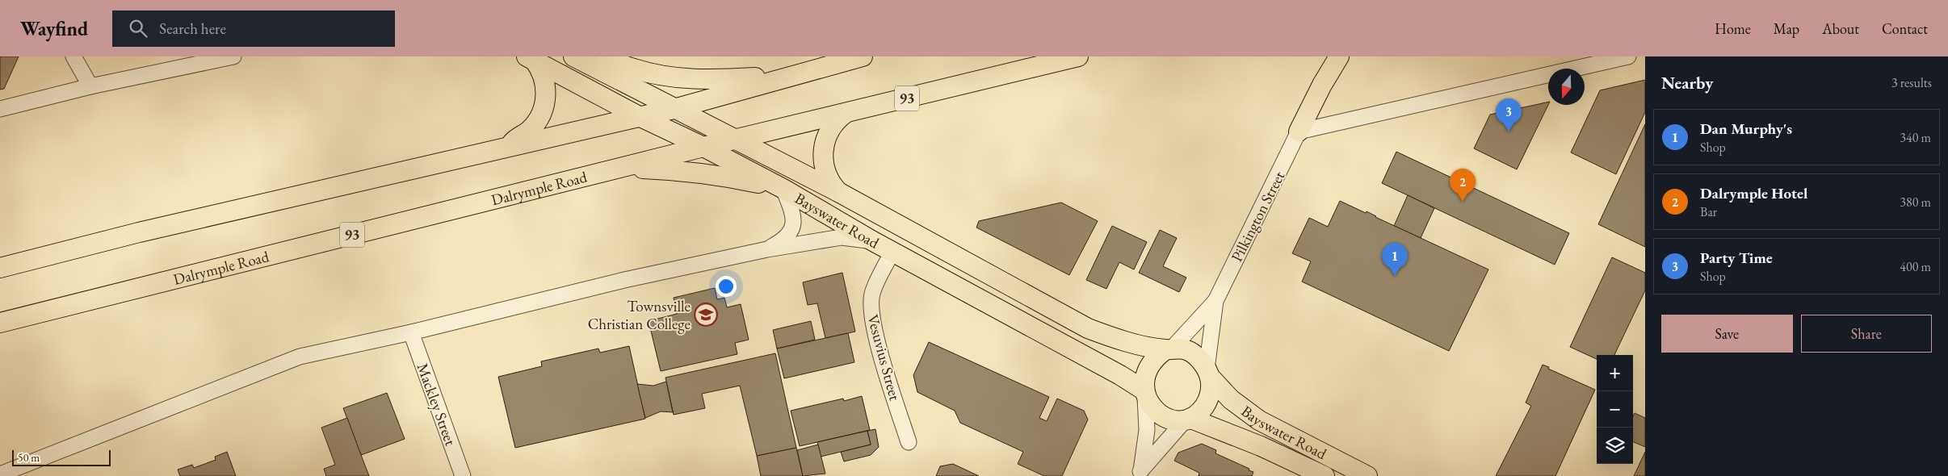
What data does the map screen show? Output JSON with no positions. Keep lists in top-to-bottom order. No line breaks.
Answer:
{"streets":{"main road":["93","Dalrymple Road","Bayswater Road"],"street":["Pilkington Street","Vesuvius Street","Mackley Street"]},"crossings":[["Dalrymple Road","Bayswater Road"],["Pilkington Street","Bayswater Road"],["Bayswater Road","Vesuvius Street"]],"places":{"school or university":["Townsville Christian College"]},"scale_bar":"50 m","north":"bottom","page":{"header":"Wayfind","search":"Search here","nav":["Home","Map","About","Contact"],"heading":["Nearby","3 results"],"pins":["3","2","1"],"list":[{"mark":"1","name":"Dan Murphy's","note":"Shop","value":"340 m"},{"mark":"2","name":"Dalrymple Hotel","note":"Bar","value":"380 m"},{"mark":"3","name":"Party Time","note":"Shop","value":"400 m"}],"buttons":["Save","Share"],"map_buttons":["+","−"],"scale":"50 m"}}
